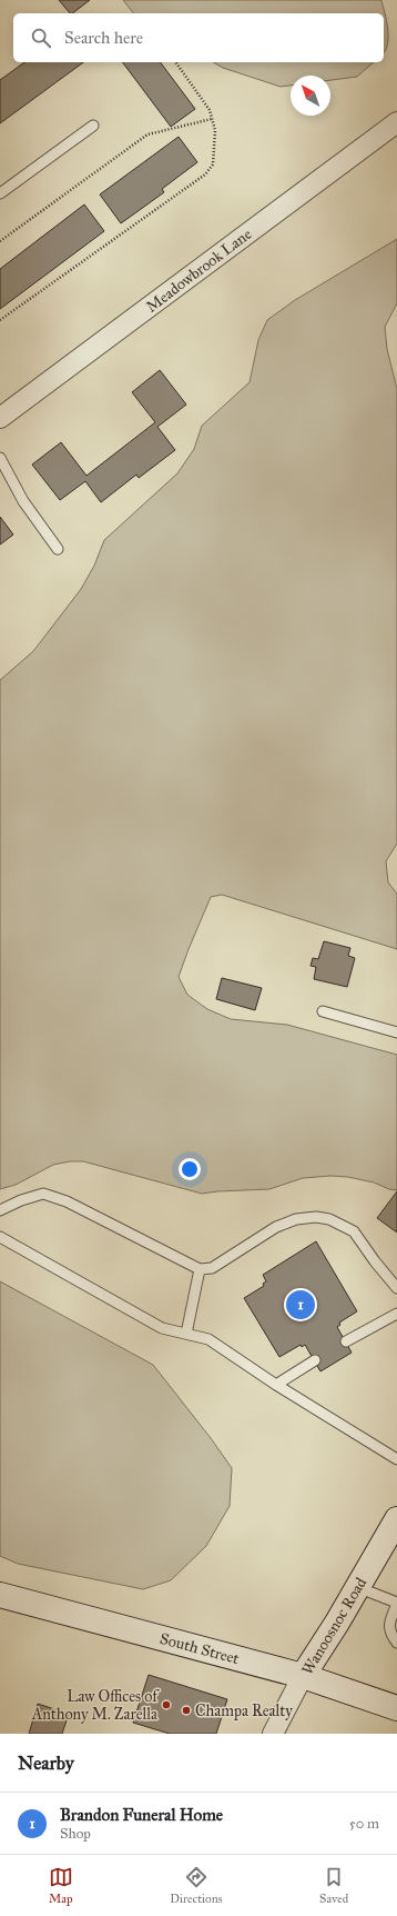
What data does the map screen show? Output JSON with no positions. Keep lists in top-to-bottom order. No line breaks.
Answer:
{"streets":{"main road":["Wanoosnoc Road","South Street"],"street":["Meadowbrook Lane"]},"crossings":[["Wanoosnoc Road","South Street"]],"places":["Law Offices of Anthony M. Zarella","Champa Realty"],"north":"top left","page":{"search":"Search here","pins":"1","heading":"Nearby","list":[{"mark":"1","name":"Brandon Funeral Home","note":"Shop","value":"50 m"}],"nav":["Map","Directions","Saved"]}}
